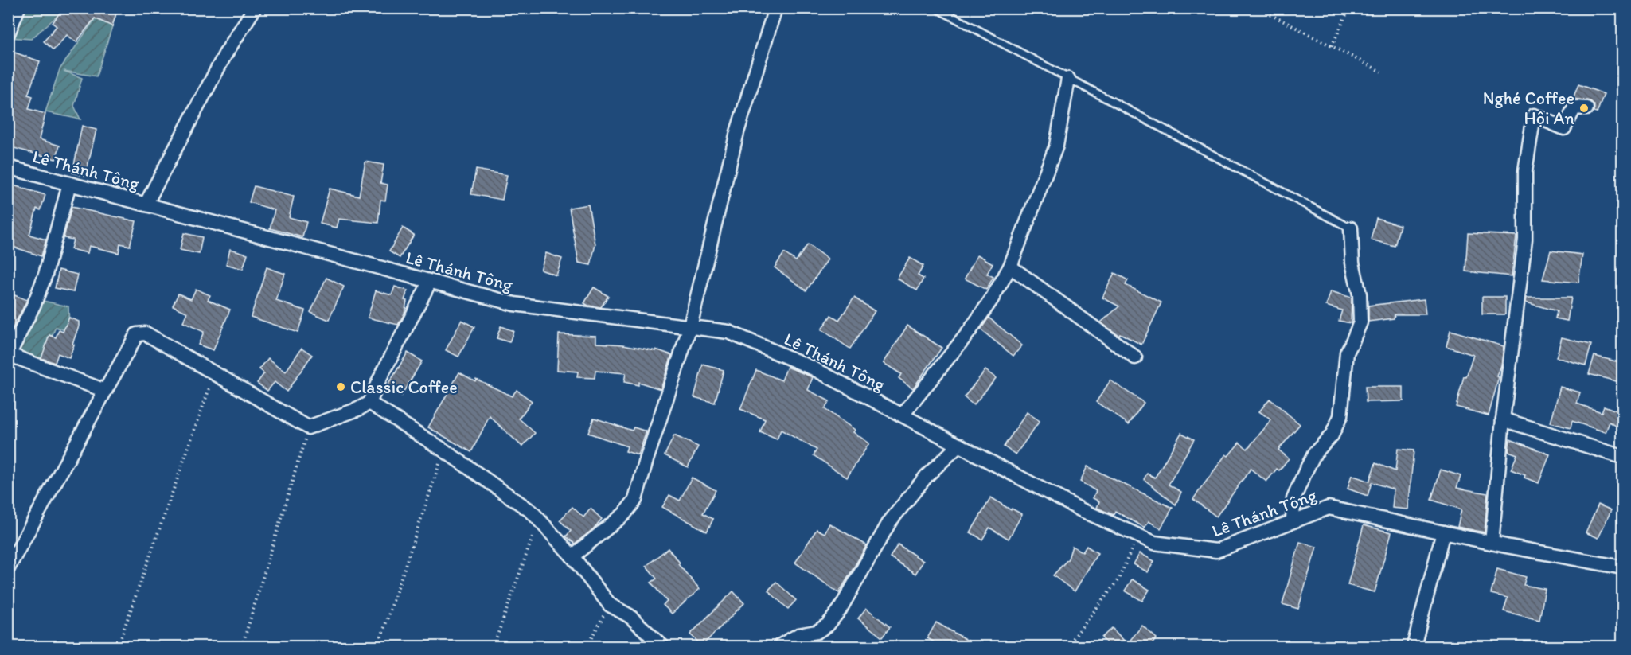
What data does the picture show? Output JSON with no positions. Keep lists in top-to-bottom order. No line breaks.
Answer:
{"streets":{"street":["Lê Thánh Tông"]},"places":["Nghé Coffee Hội An","Classic Coffee"]}
